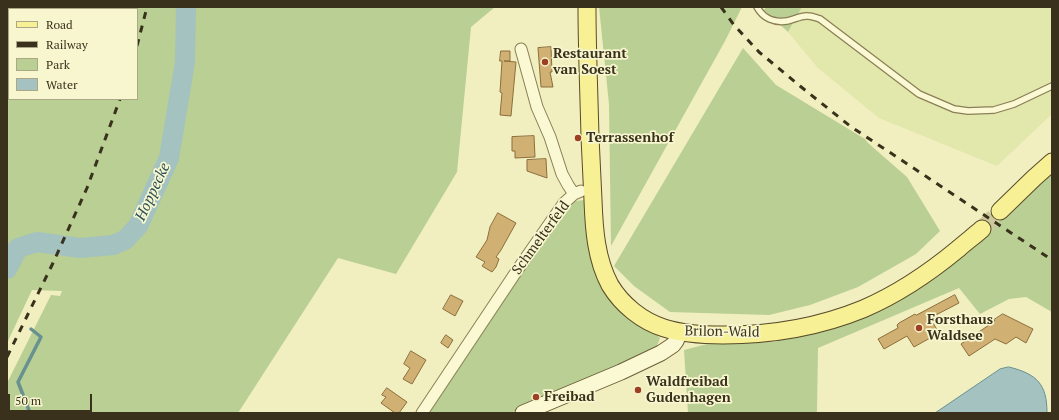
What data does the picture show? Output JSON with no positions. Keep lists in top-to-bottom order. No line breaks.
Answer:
{"streets":{"main road":["Brilon-Wald"],"street":["Schmelterfeld"]},"water":["Hoppecke"],"places":["Restaurant van Soest","Terrassenhof","Forsthaus Waldsee","Waldfreibad Gudenhagen","Freibad"],"legend":["Road","Railway","Park","Water"],"scale_bar":"50 m"}
